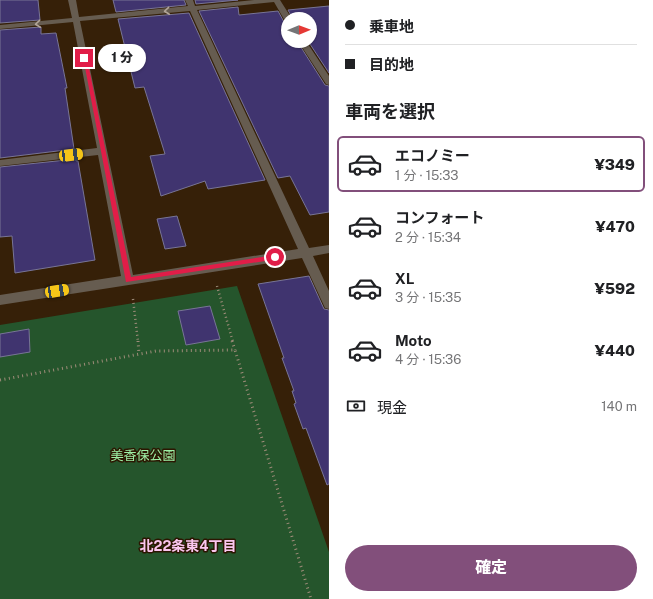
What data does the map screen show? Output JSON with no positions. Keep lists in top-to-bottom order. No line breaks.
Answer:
{"districts":["北22条東4丁目"],"parks":["美香保公園"],"north":"right","page":{"banner":["乗車地","目的地"],"bubble":"1 分","heading":"車両を選択","list":[{"name":"エコノミー","note":"1 分 · 15:33","value":"¥349"},{"name":"コンフォート","note":"2 分 · 15:34","value":"¥470"},{"name":"XL","note":"3 分 · 15:35","value":"¥592"},{"name":"Moto","note":"4 分 · 15:36","value":"¥440"}],"pay":["現金","140 m"],"buttons":"確定"}}
